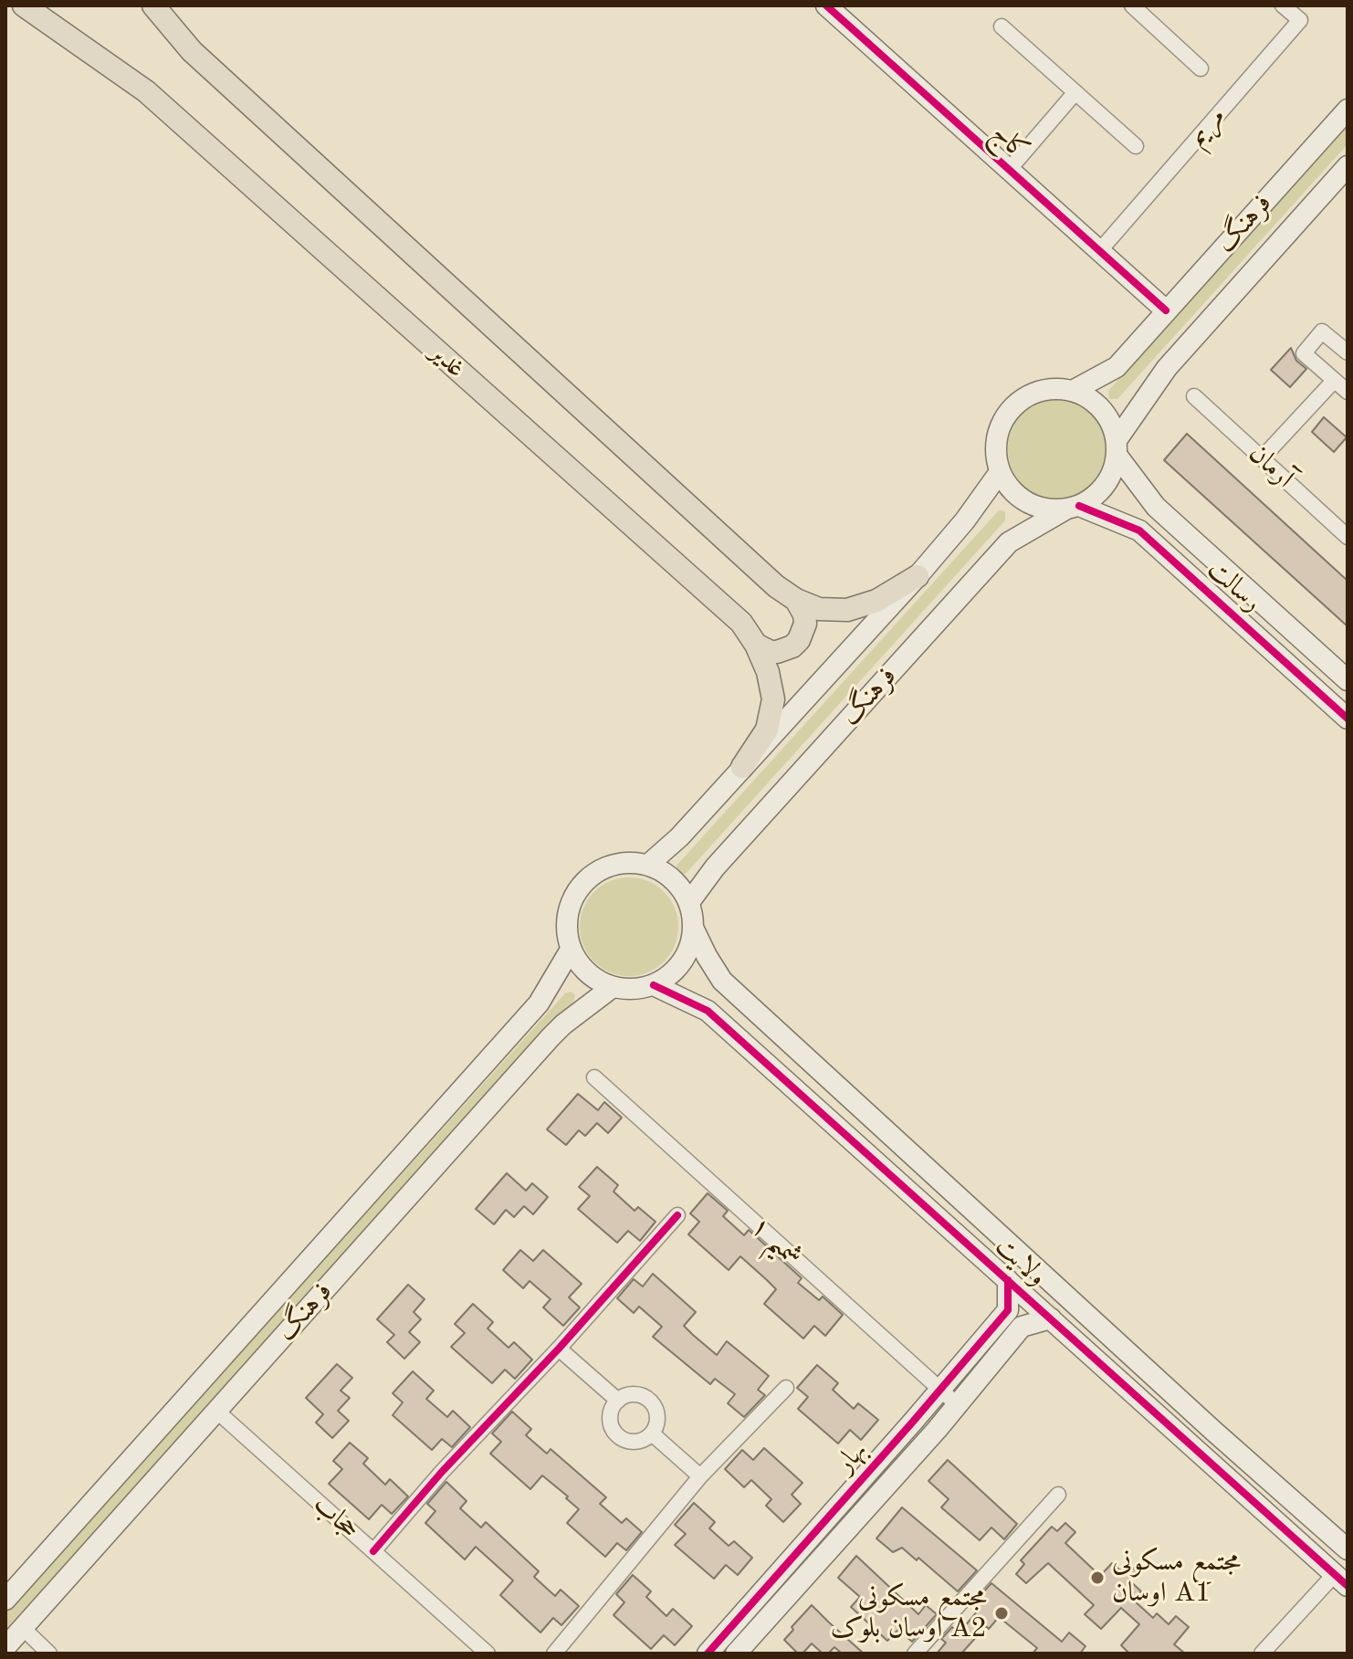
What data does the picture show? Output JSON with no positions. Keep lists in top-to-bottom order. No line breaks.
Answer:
{"streets":{"main road":["کاج","فرهنگ","غدیر","رسالت","ولایت","بهار"],"street":["مریم","آرمان","شمیم ۱","حجاب"]},"crossings":[["مریم","کاج"],["کاج","فرهنگ"],["فرهنگ","غدیر"],["فرهنگ","رسالت"],["فرهنگ","ولایت"],["فرهنگ","حجاب"],["شمیم ۱","بهار"],["ولایت","بهار"]],"places":["مجتمع مسکونی اوسان A1","مجتمع مسکونی اوسان بلوک A2"]}
